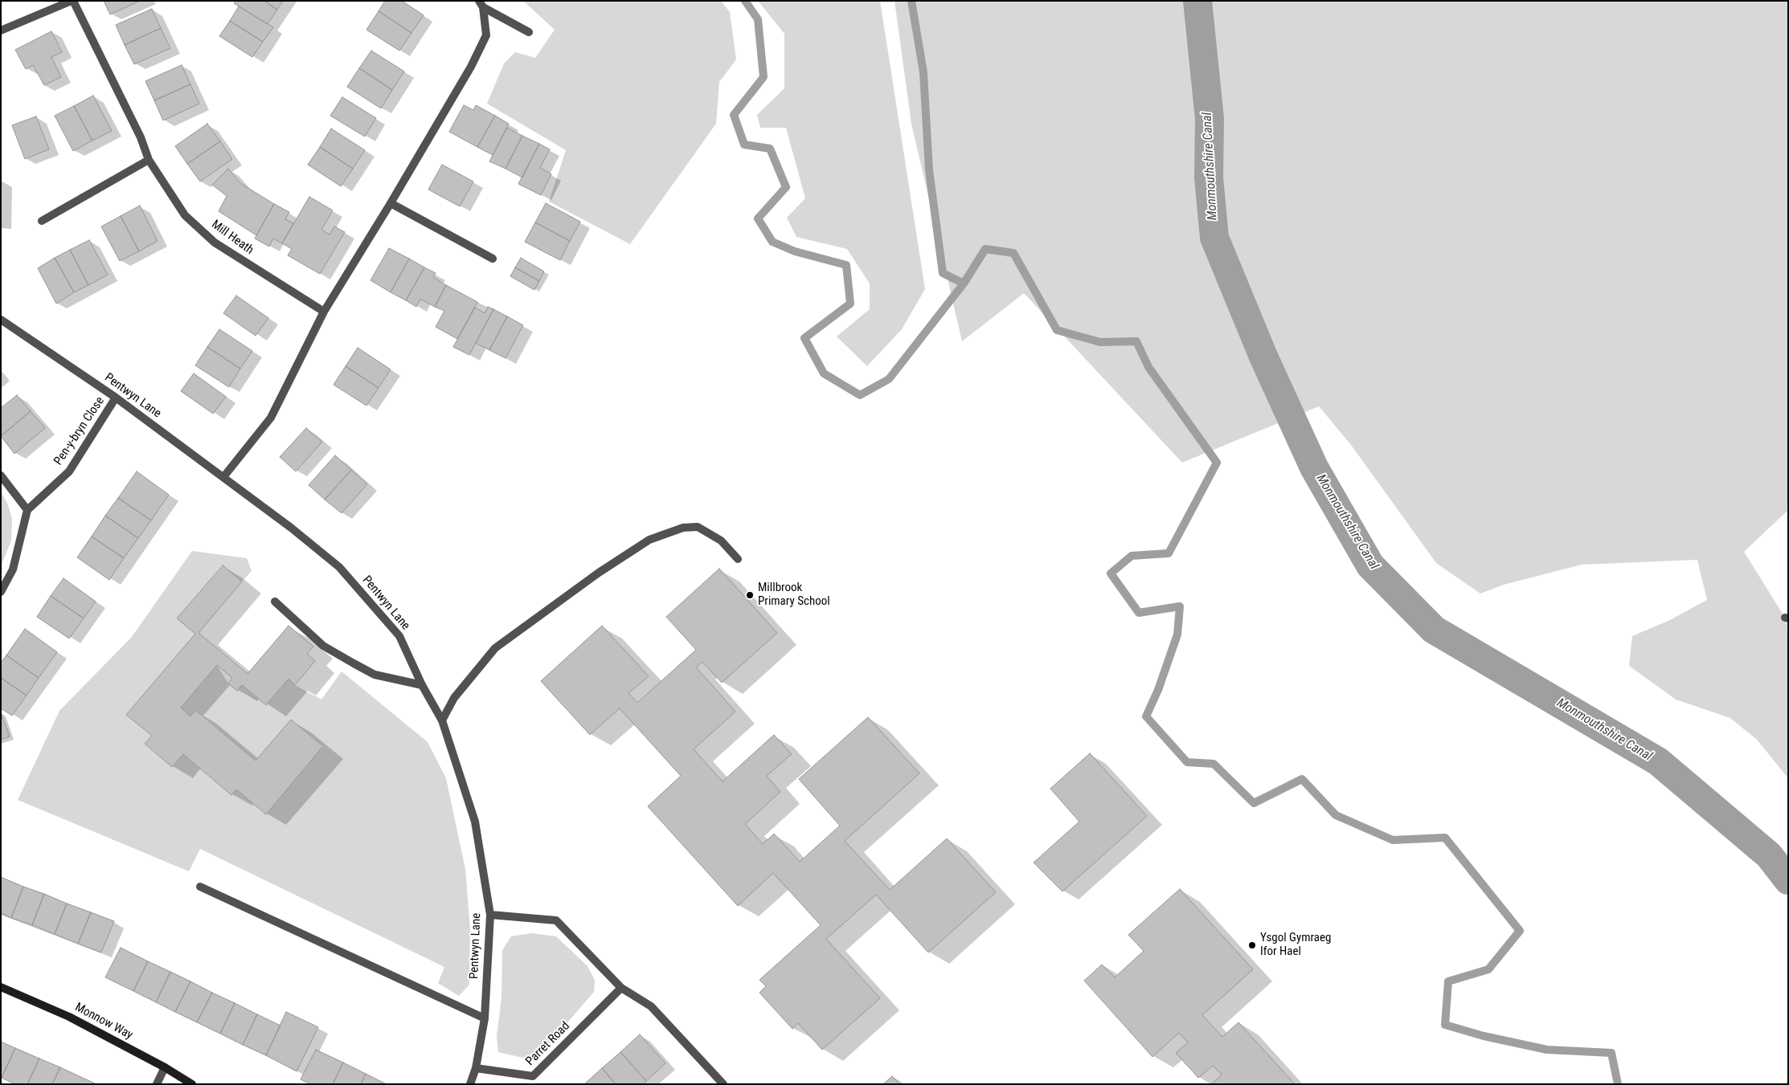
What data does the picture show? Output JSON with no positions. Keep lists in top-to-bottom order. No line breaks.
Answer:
{"streets":{"street":["Mill Heath","Pentwyn Lane","Pen-y-bryn Close","Monnow Way","Parret Road"]},"crossings":[["Pentwyn Lane","Pen-y-bryn Close"],["Pentwyn Lane","Parret Road"]],"water":["Monmouthshire Canal"],"places":["Millbrook Primary School","Ysgol Gymraeg Ifor Hael"]}
